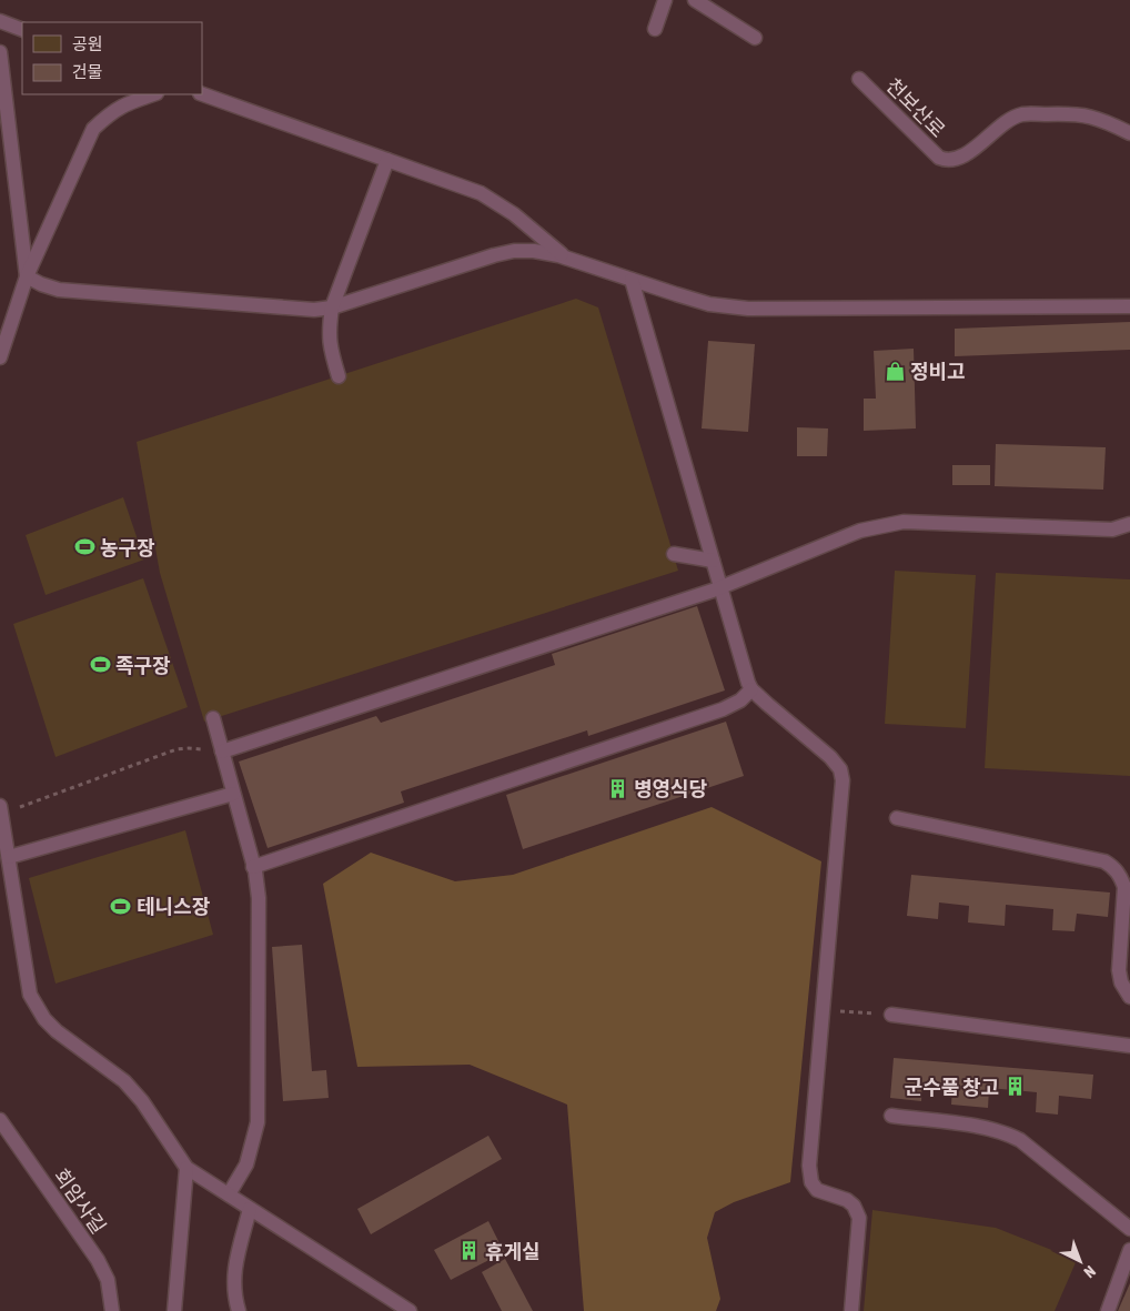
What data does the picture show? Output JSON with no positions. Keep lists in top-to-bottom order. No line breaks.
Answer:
{"streets":{"lane":["천보산로","회암사길"]},"places":{"shop":["정비고"],"sports":["농구장","족구장","테니스장"],"building":["병영식당","군수품 창고","휴게실"]},"legend":["공원","건물"],"north":"bottom right"}
